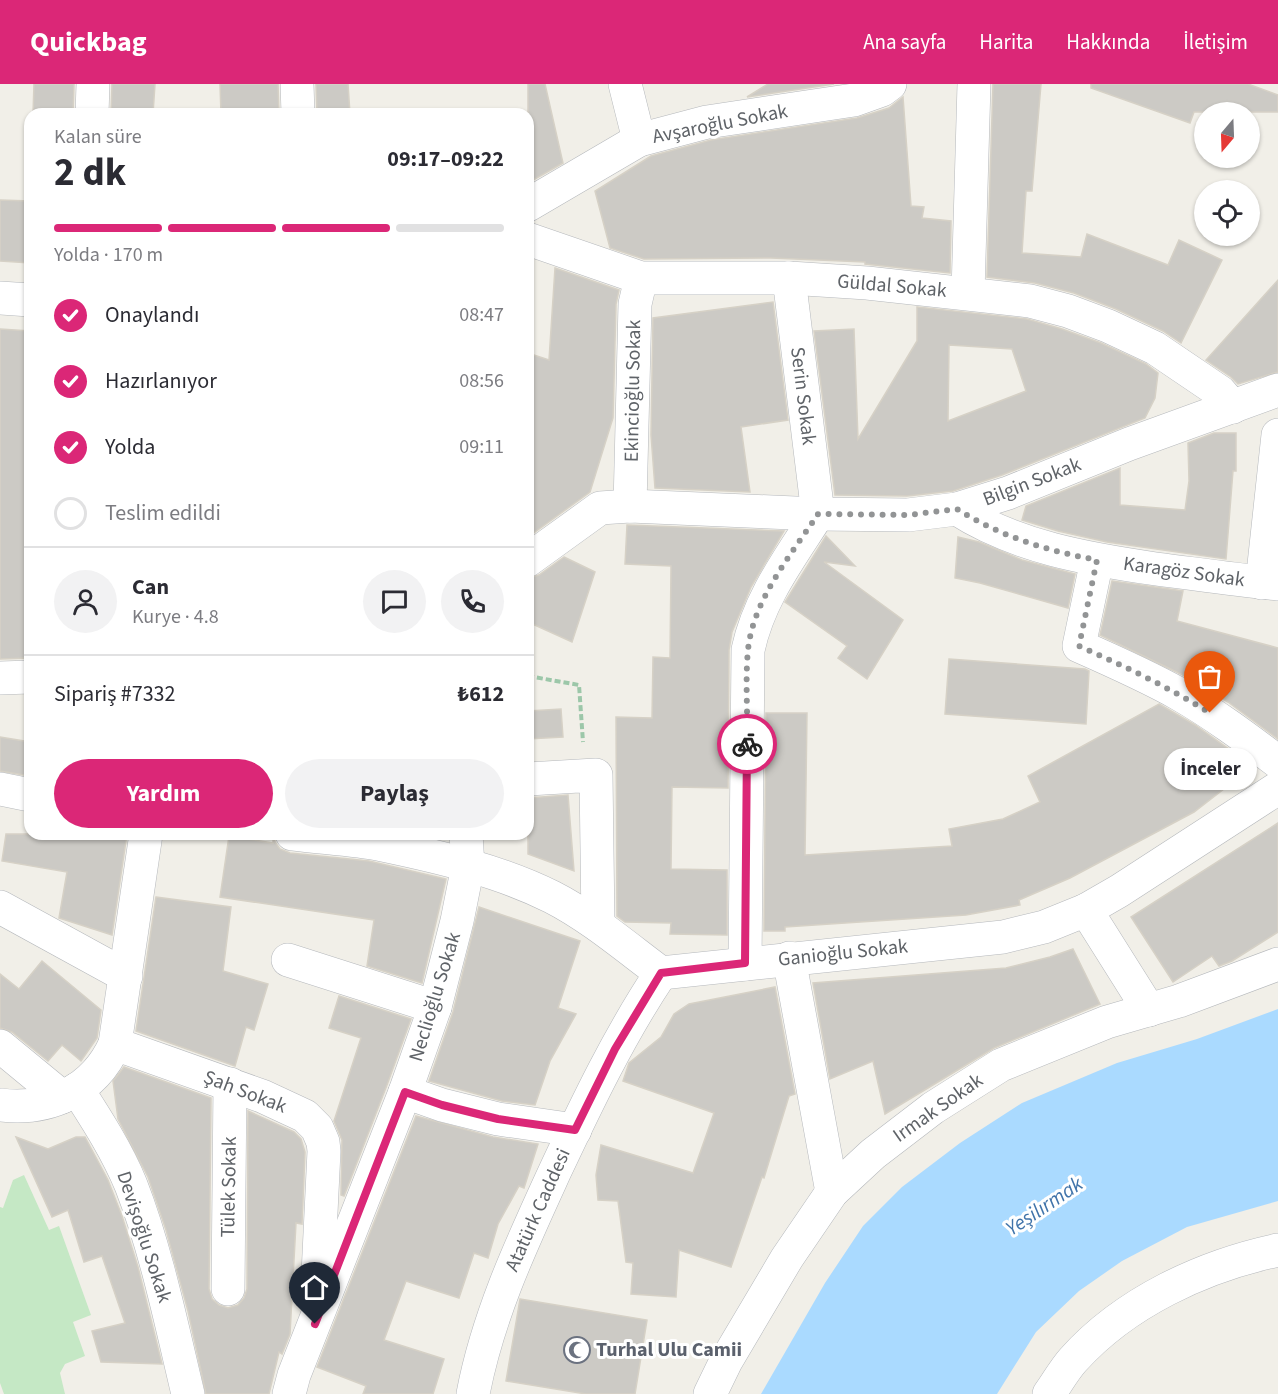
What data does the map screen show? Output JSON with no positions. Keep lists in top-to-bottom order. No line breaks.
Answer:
{"streets":{"street":["Avşaroğlu Sokak","Güldal Sokak","Ekincioğlu Sokak","Serin Sokak","Bilgin Sokak","Karagöz Sokak","Ganioğlu Sokak","Neclioğlu Sokak","Şah Sokak","Irmak Sokak","Tülek Sokak","Atatürk Caddesi","Devişoğlu Sokak"]},"crossings":[["Güldal Sokak","Ekincioğlu Sokak"],["Güldal Sokak","Serin Sokak"],["Güldal Sokak","Bilgin Sokak"],["Ekincioğlu Sokak","Bilgin Sokak"],["Serin Sokak","Bilgin Sokak"],["Bilgin Sokak","Karagöz Sokak"],["Ganioğlu Sokak","Atatürk Caddesi"],["Neclioğlu Sokak","Şah Sokak"],["Şah Sokak","Tülek Sokak"]],"water":["Yeşilırmak"],"places":{"other":["İnceler"],"mosque":["Turhal Ulu Camii"]},"north":"bottom","page":{"header":"Quickbag","nav":["Ana sayfa","Harita","Hakkında","İletişim"],"heading":["2 dk","Kalan süre","09:17–09:22"],"panel":["Can","Kurye · 4.8","Sipariş #7332","₺612"],"bar":"Yolda · 170 m","list":[["Onaylandı","08:47"],["Hazırlanıyor","08:56"],["Yolda","09:11"],"Teslim edildi"],"buttons":["Yardım","Paylaş"],"bubble":"İnceler"}}
